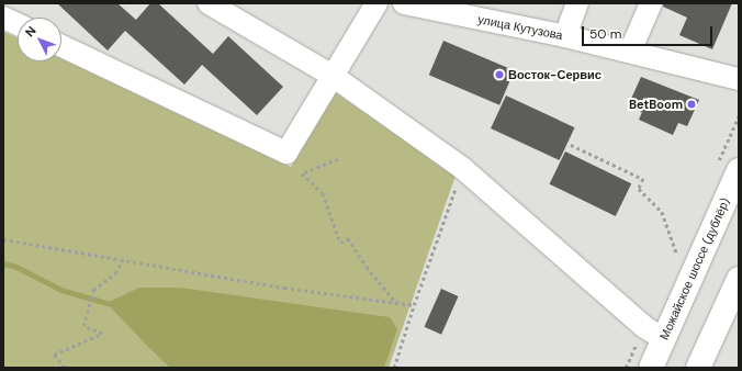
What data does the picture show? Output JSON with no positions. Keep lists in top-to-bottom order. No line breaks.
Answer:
{"streets":{"main road":["Можайское шоссе (дублёр)"],"street":["улица Кутузова"]},"places":["Восток-Сервис","BetBoom"],"scale_bar":"50 m","north":"top left"}
